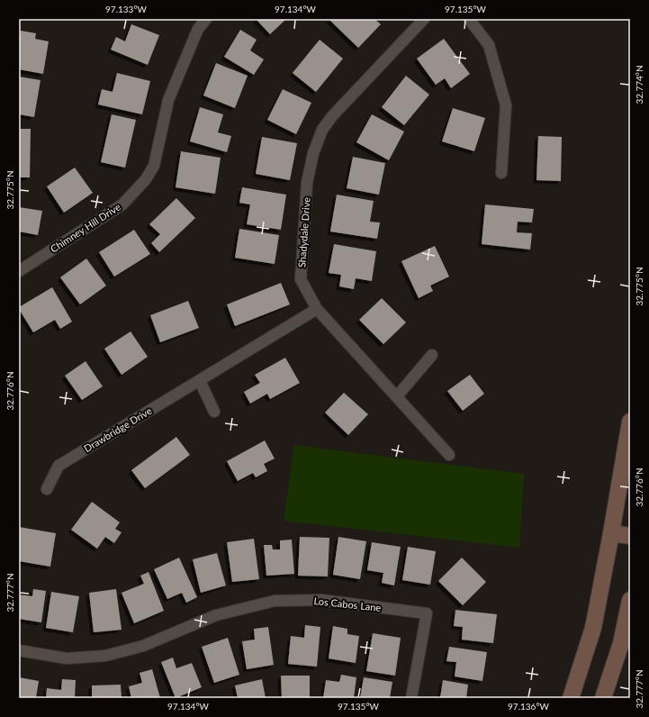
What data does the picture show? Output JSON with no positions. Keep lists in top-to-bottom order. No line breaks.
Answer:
{"streets":{"street":["Chimney Hill Drive","Shadydale Drive","Drawbridge Drive","Los Cabos Lane"]},"crossings":[["Shadydale Drive","Drawbridge Drive"]],"coordinates":["97.133°W","97.134°W","97.135°W","32.774°N","32.775°N","32.776°N","32.777°N","97.136°W"]}
